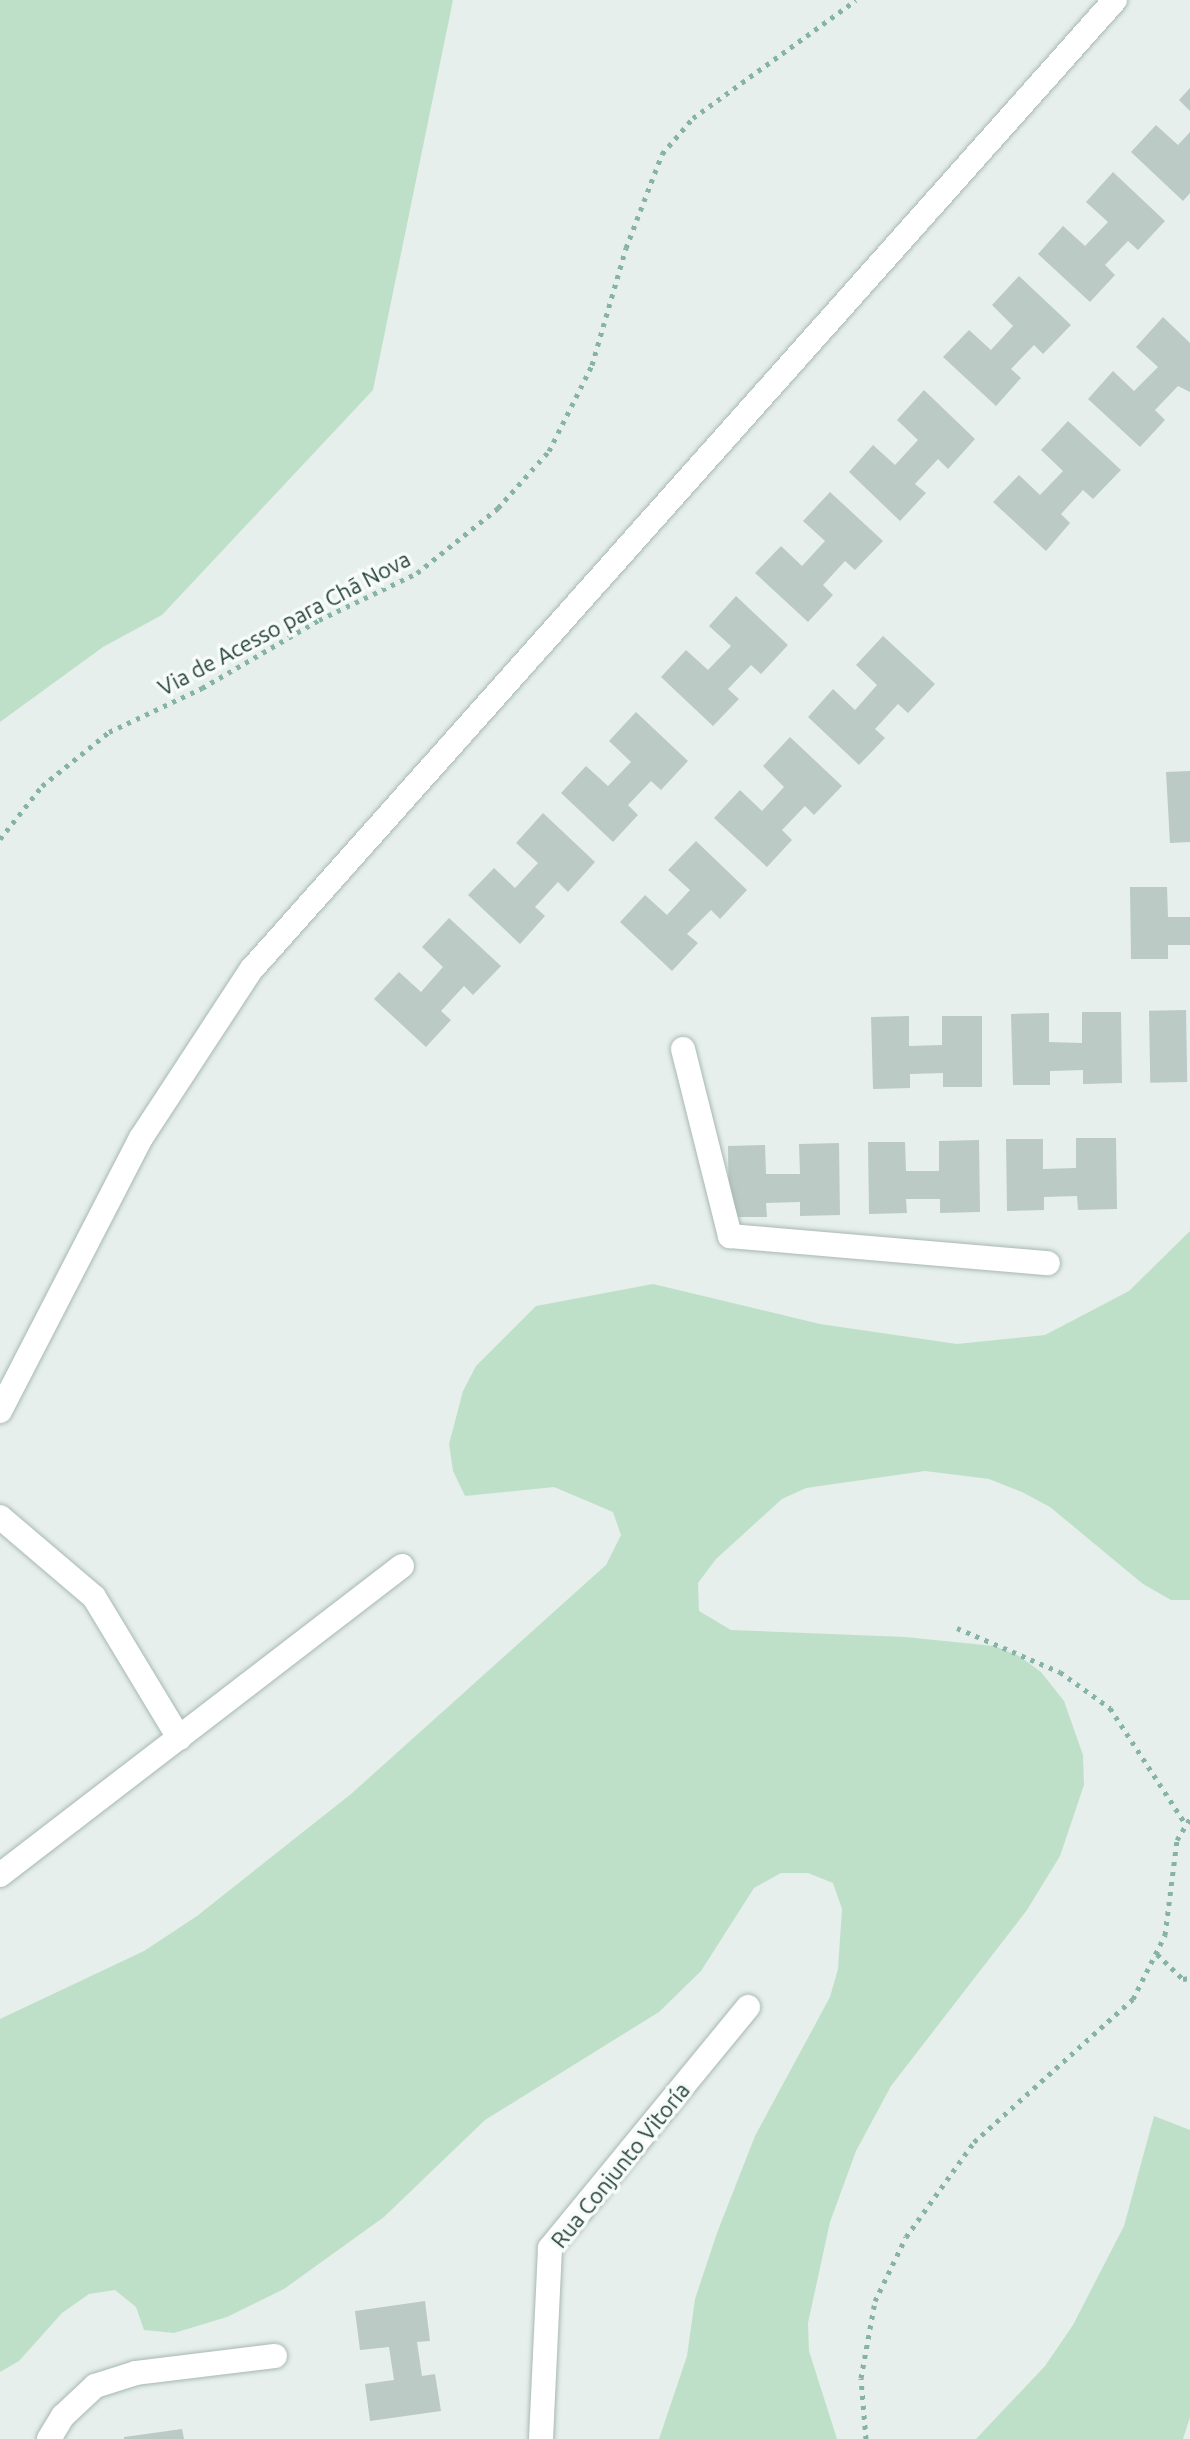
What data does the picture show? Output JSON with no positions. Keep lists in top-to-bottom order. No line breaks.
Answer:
{"streets":{"street":["Rua Conjunto Vitoría"],"path":["Via de Acesso para Chã Nova"]}}
